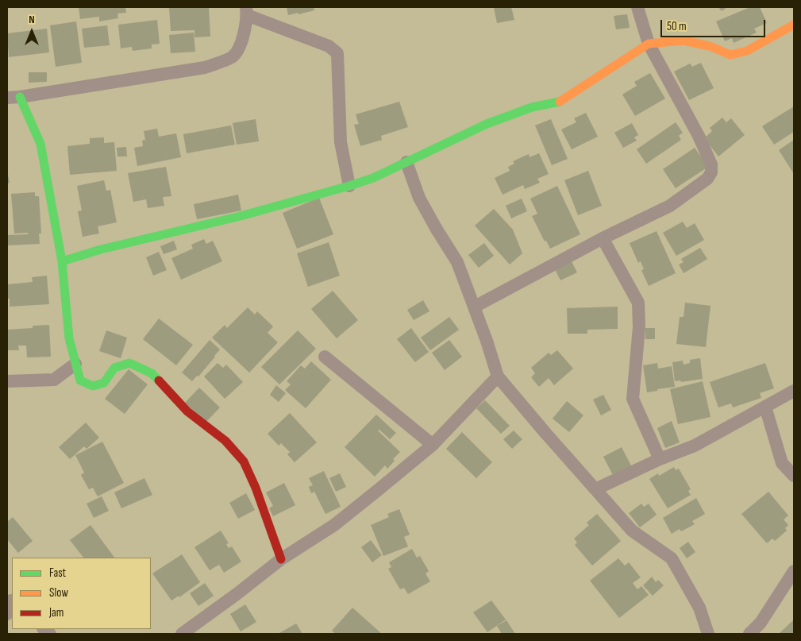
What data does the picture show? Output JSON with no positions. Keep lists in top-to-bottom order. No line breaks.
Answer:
{"legend":["Fast","Slow","Jam"],"scale_bar":"50 m","north":"top"}
